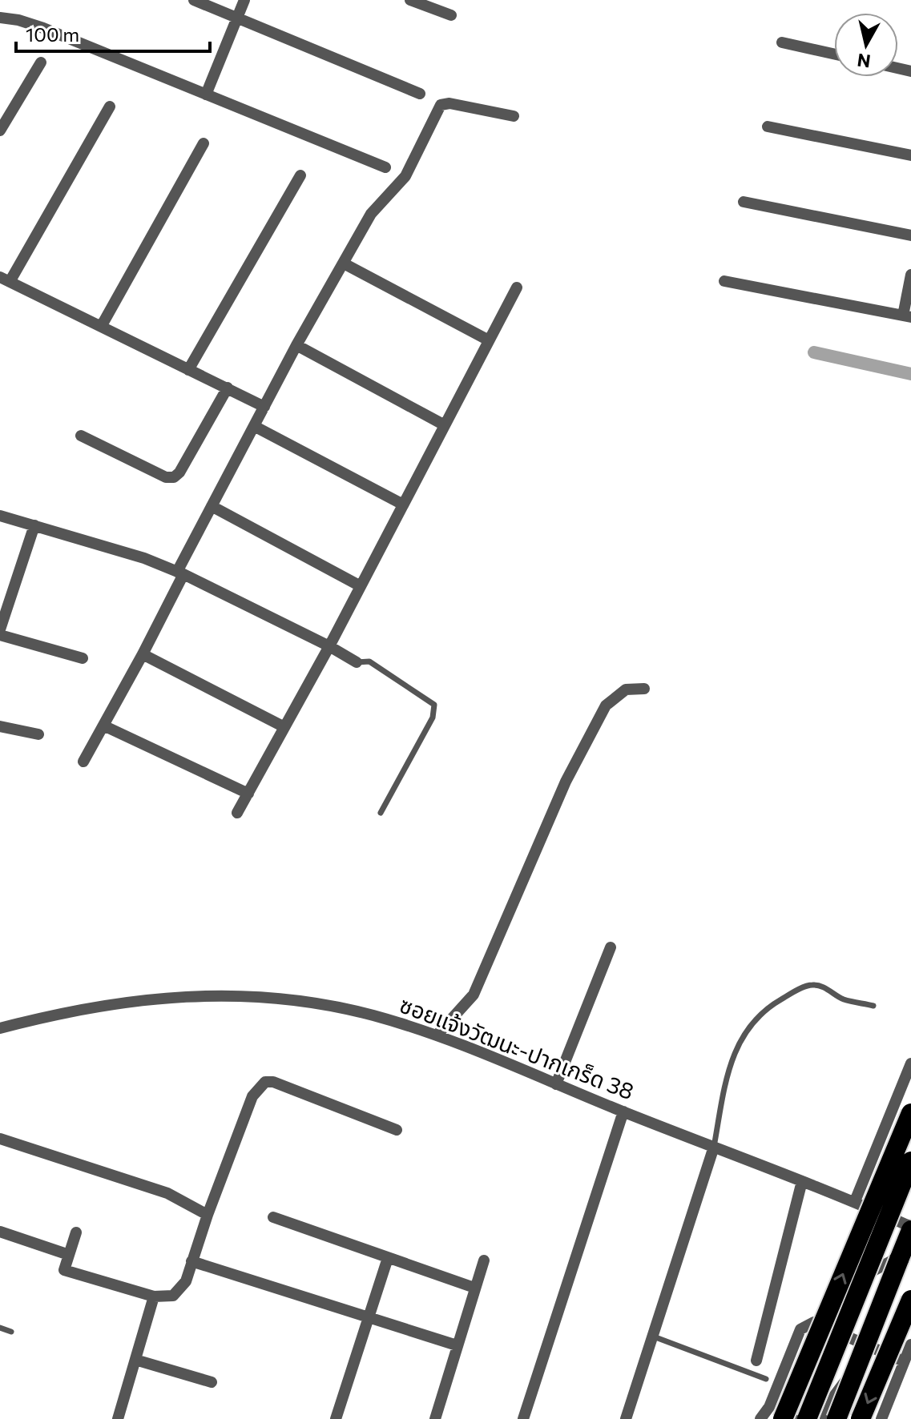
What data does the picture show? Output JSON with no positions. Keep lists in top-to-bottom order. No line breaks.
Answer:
{"streets":{"street":["ซอยแจ้งวัฒนะ-ปากเกร็ด 38"]},"scale_bar":"100 m","north":"bottom"}
